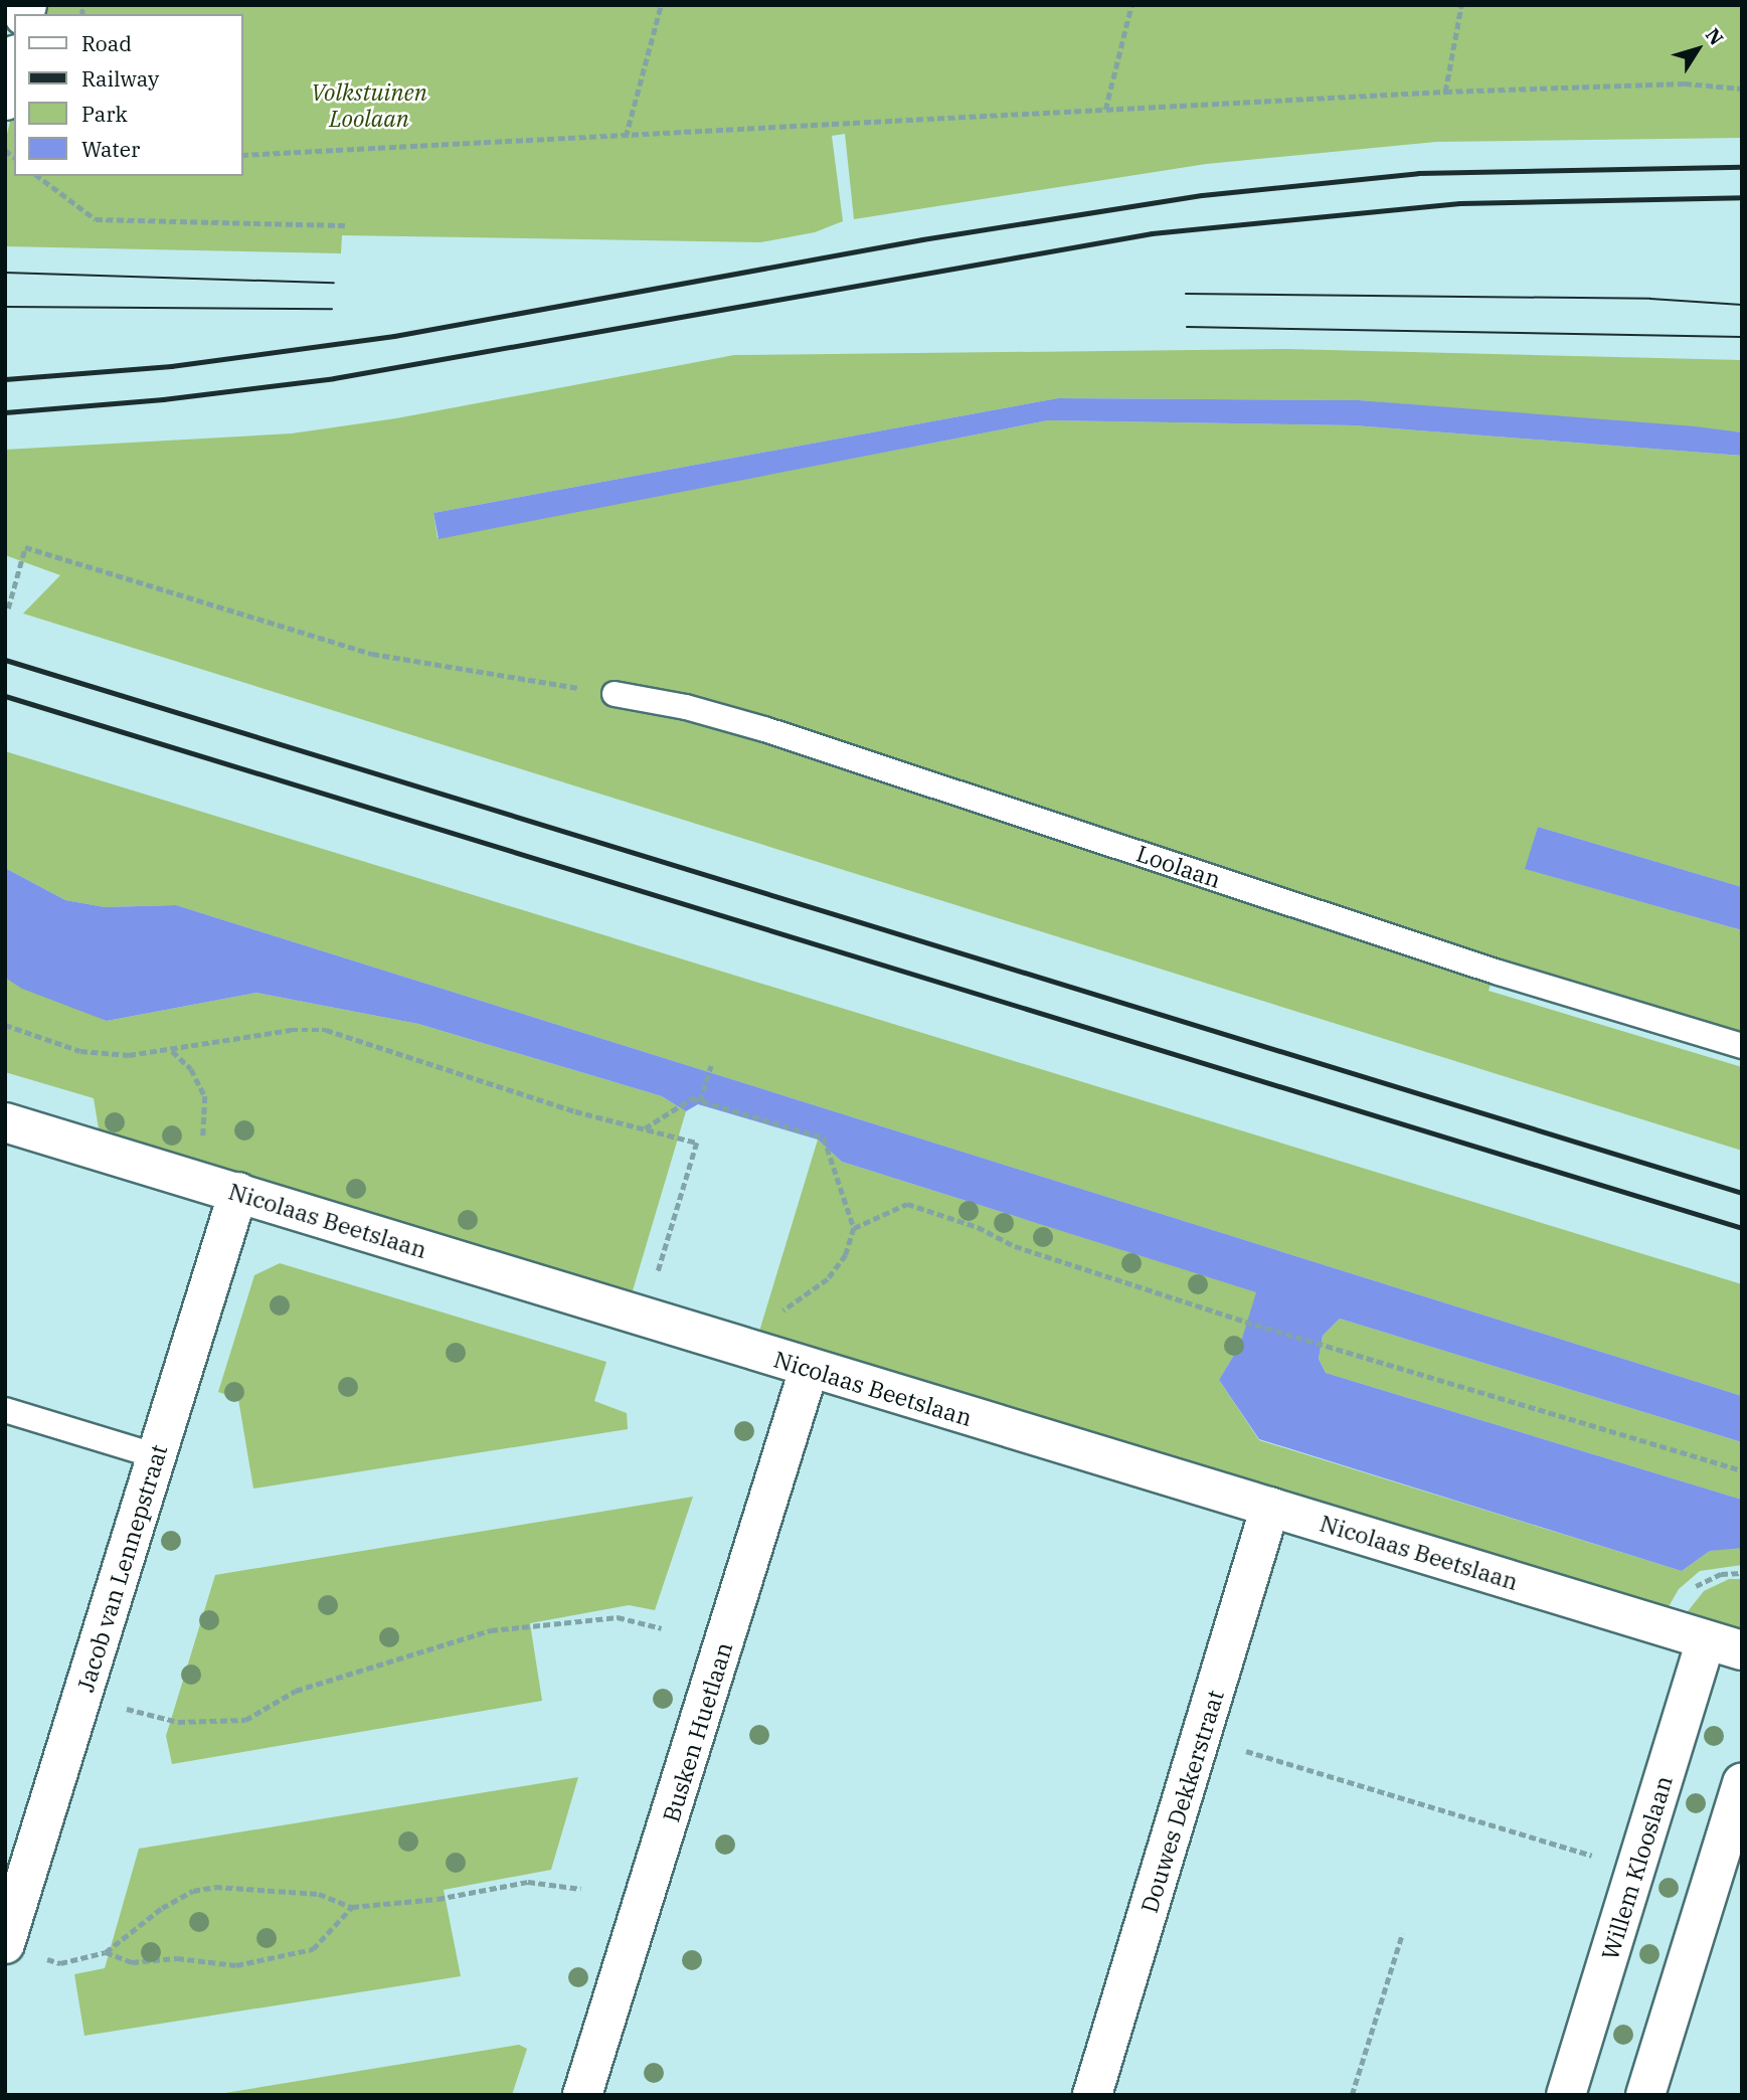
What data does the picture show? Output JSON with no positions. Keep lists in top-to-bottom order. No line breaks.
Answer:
{"streets":{"street":["Nicolaas Beetslaan","Jacob van Lennepstraat","Busken Huetlaan","Douwes Dekkerstraat","Willem Klooslaan"],"lane":["Loolaan"]},"crossings":[["Nicolaas Beetslaan","Jacob van Lennepstraat"],["Nicolaas Beetslaan","Busken Huetlaan"],["Nicolaas Beetslaan","Douwes Dekkerstraat"],["Nicolaas Beetslaan","Willem Klooslaan"]],"parks":["Volkstuinen Loolaan"],"legend":["Road","Railway","Park","Water"],"north":"top right"}
